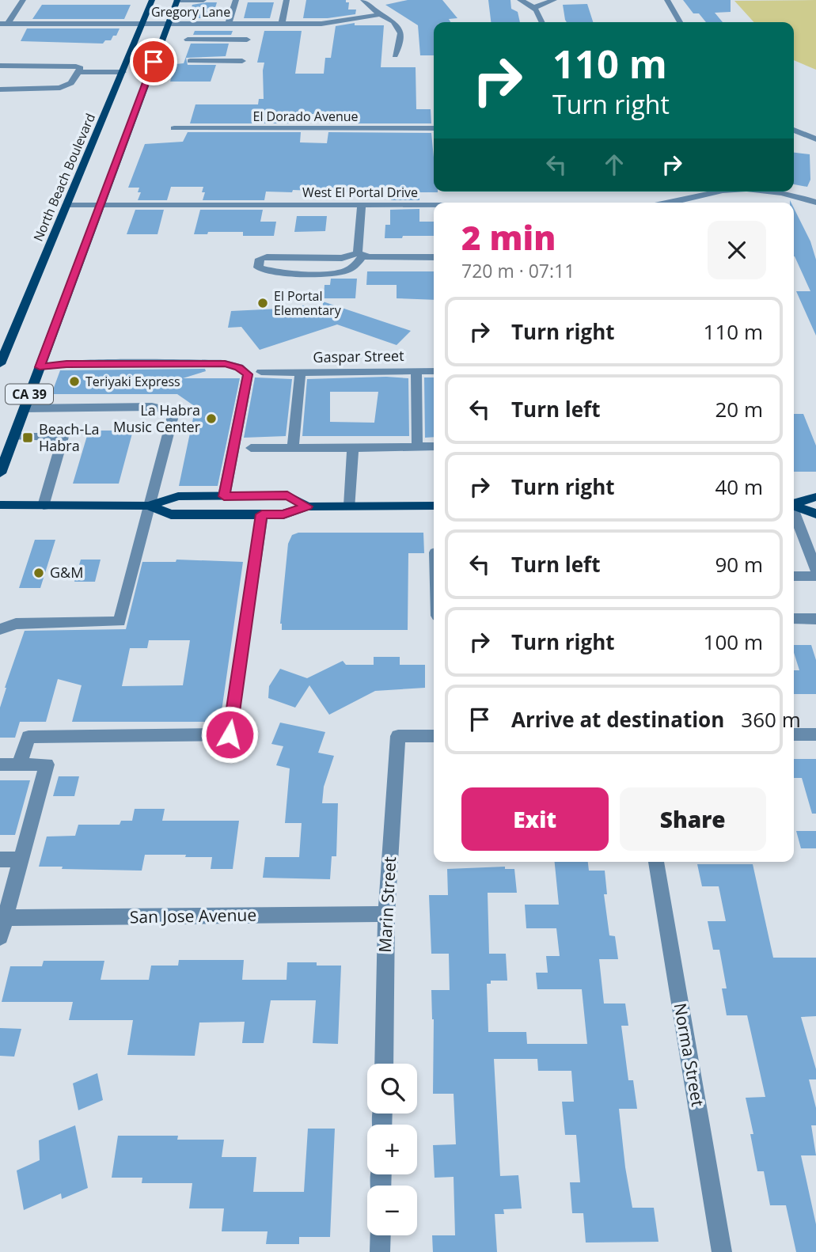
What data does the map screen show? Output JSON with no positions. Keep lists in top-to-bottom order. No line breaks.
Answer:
{"streets":{"main road":["North Beach Boulevard","CA 39"],"street":["Gregory Lane","El Dorado Avenue","West El Portal Drive","Gaspar Street","Marin Street","San Jose Avenue","Norma Street"]},"crossings":[["Gregory Lane","North Beach Boulevard"],["Gregory Lane","CA 39"],["North Beach Boulevard","West El Portal Drive"],["West El Portal Drive","CA 39"],["Marin Street","San Jose Avenue"]],"places":{"other":["El Portal Elementary","Teriyaki Express","La Habra Music Center","G&M"],"transit":["Beach-La Habra"]},"page":{"turn":["110 m","Turn right"],"heading":["2 min","720 m · 07:11"],"list":[{"name":"Turn right","value":"110 m"},{"name":"Turn left","value":"20 m"},{"name":"Turn right","value":"40 m"},{"name":"Turn left","value":"90 m"},{"name":"Turn right","value":"100 m"},{"name":"Arrive at destination","value":"360 m"}],"buttons":["Exit","Share"],"map_buttons":["+","−"]}}
